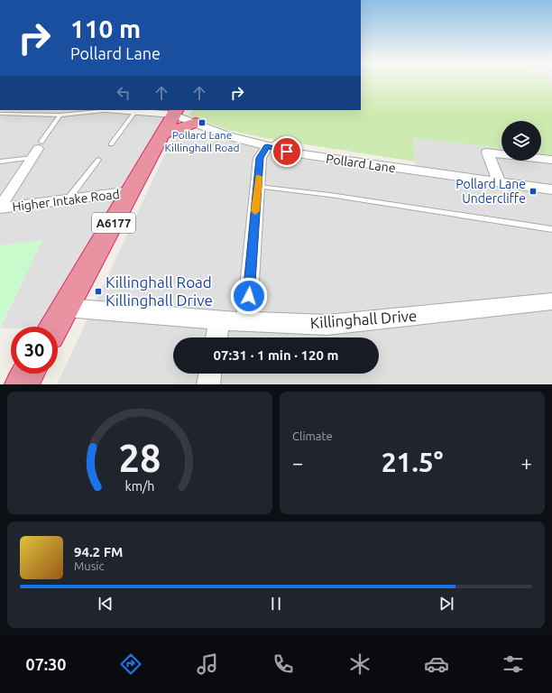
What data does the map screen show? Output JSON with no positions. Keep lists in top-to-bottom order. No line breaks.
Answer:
{"streets":{"highway":["A6177"],"street":["Pollard Lane","Higher Intake Road","Killinghall Drive"]},"crossings":[["Pollard Lane","A6177"],["Higher Intake Road","A6177"],["A6177","Killinghall Drive"]],"places":{"transit":["Pollard Lane Killinghall Road","Pollard Lane Undercliffe","Killinghall Road Killinghall Drive"]},"page":{"turn":["110 m","Pollard Lane"],"limit":"30","trip":"07:31 · 1 min · 120 m","tile":"Climate","heat":["−","21.5°","+"],"song":["94.2 FM","Music"],"tabs":"07:30","gauge":["28","km/h"]}}
